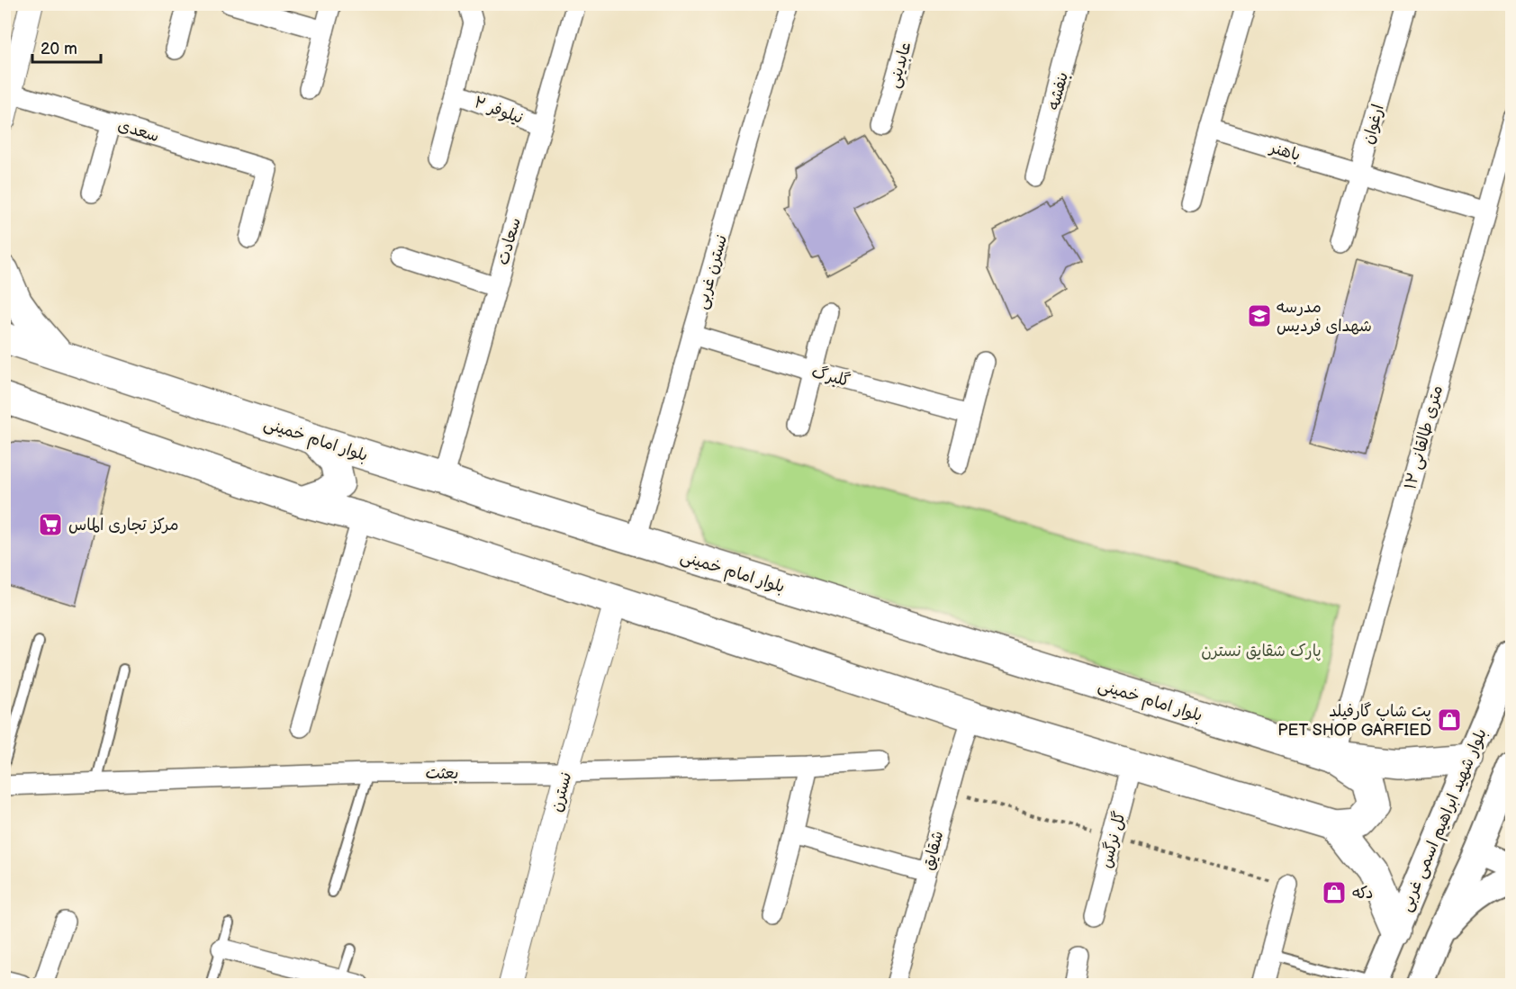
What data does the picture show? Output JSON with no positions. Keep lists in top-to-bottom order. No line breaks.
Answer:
{"streets":{"main road":["بلوار امام خمینی","بلوار شهید ابراهیم اسمی غربی"],"street":["عابدینی","بنفشه","نیلوفر ۲","ارغوان","سعدی","باهنر","سعادت","نسترن غربی","گلبرگ","۱۲ متری طالقانی","بعثت","نسترن","گل نرگس","شقایق"]},"crossings":[["نیلوفر ۲","سعادت"],["ارغوان","باهنر"],["باهنر","۱۲ متری طالقانی"],["سعادت","بلوار امام خمینی"],["نسترن غربی","گلبرگ"],["نسترن غربی","بلوار امام خمینی"],["۱۲ متری طالقانی","بلوار امام خمینی"],["بلوار امام خمینی","بلوار شهید ابراهیم اسمی غربی"],["بعثت","نسترن"]],"parks":["پارک شقایق نسترن"],"places":{"school or university":["مدرسه شهدای فردیس"],"supermarket":["مرکز تجاری الماس"],"shop":["پت شاپ گارفیلد PET SHOP GARFIED","دکه"]},"scale_bar":"20 m"}
